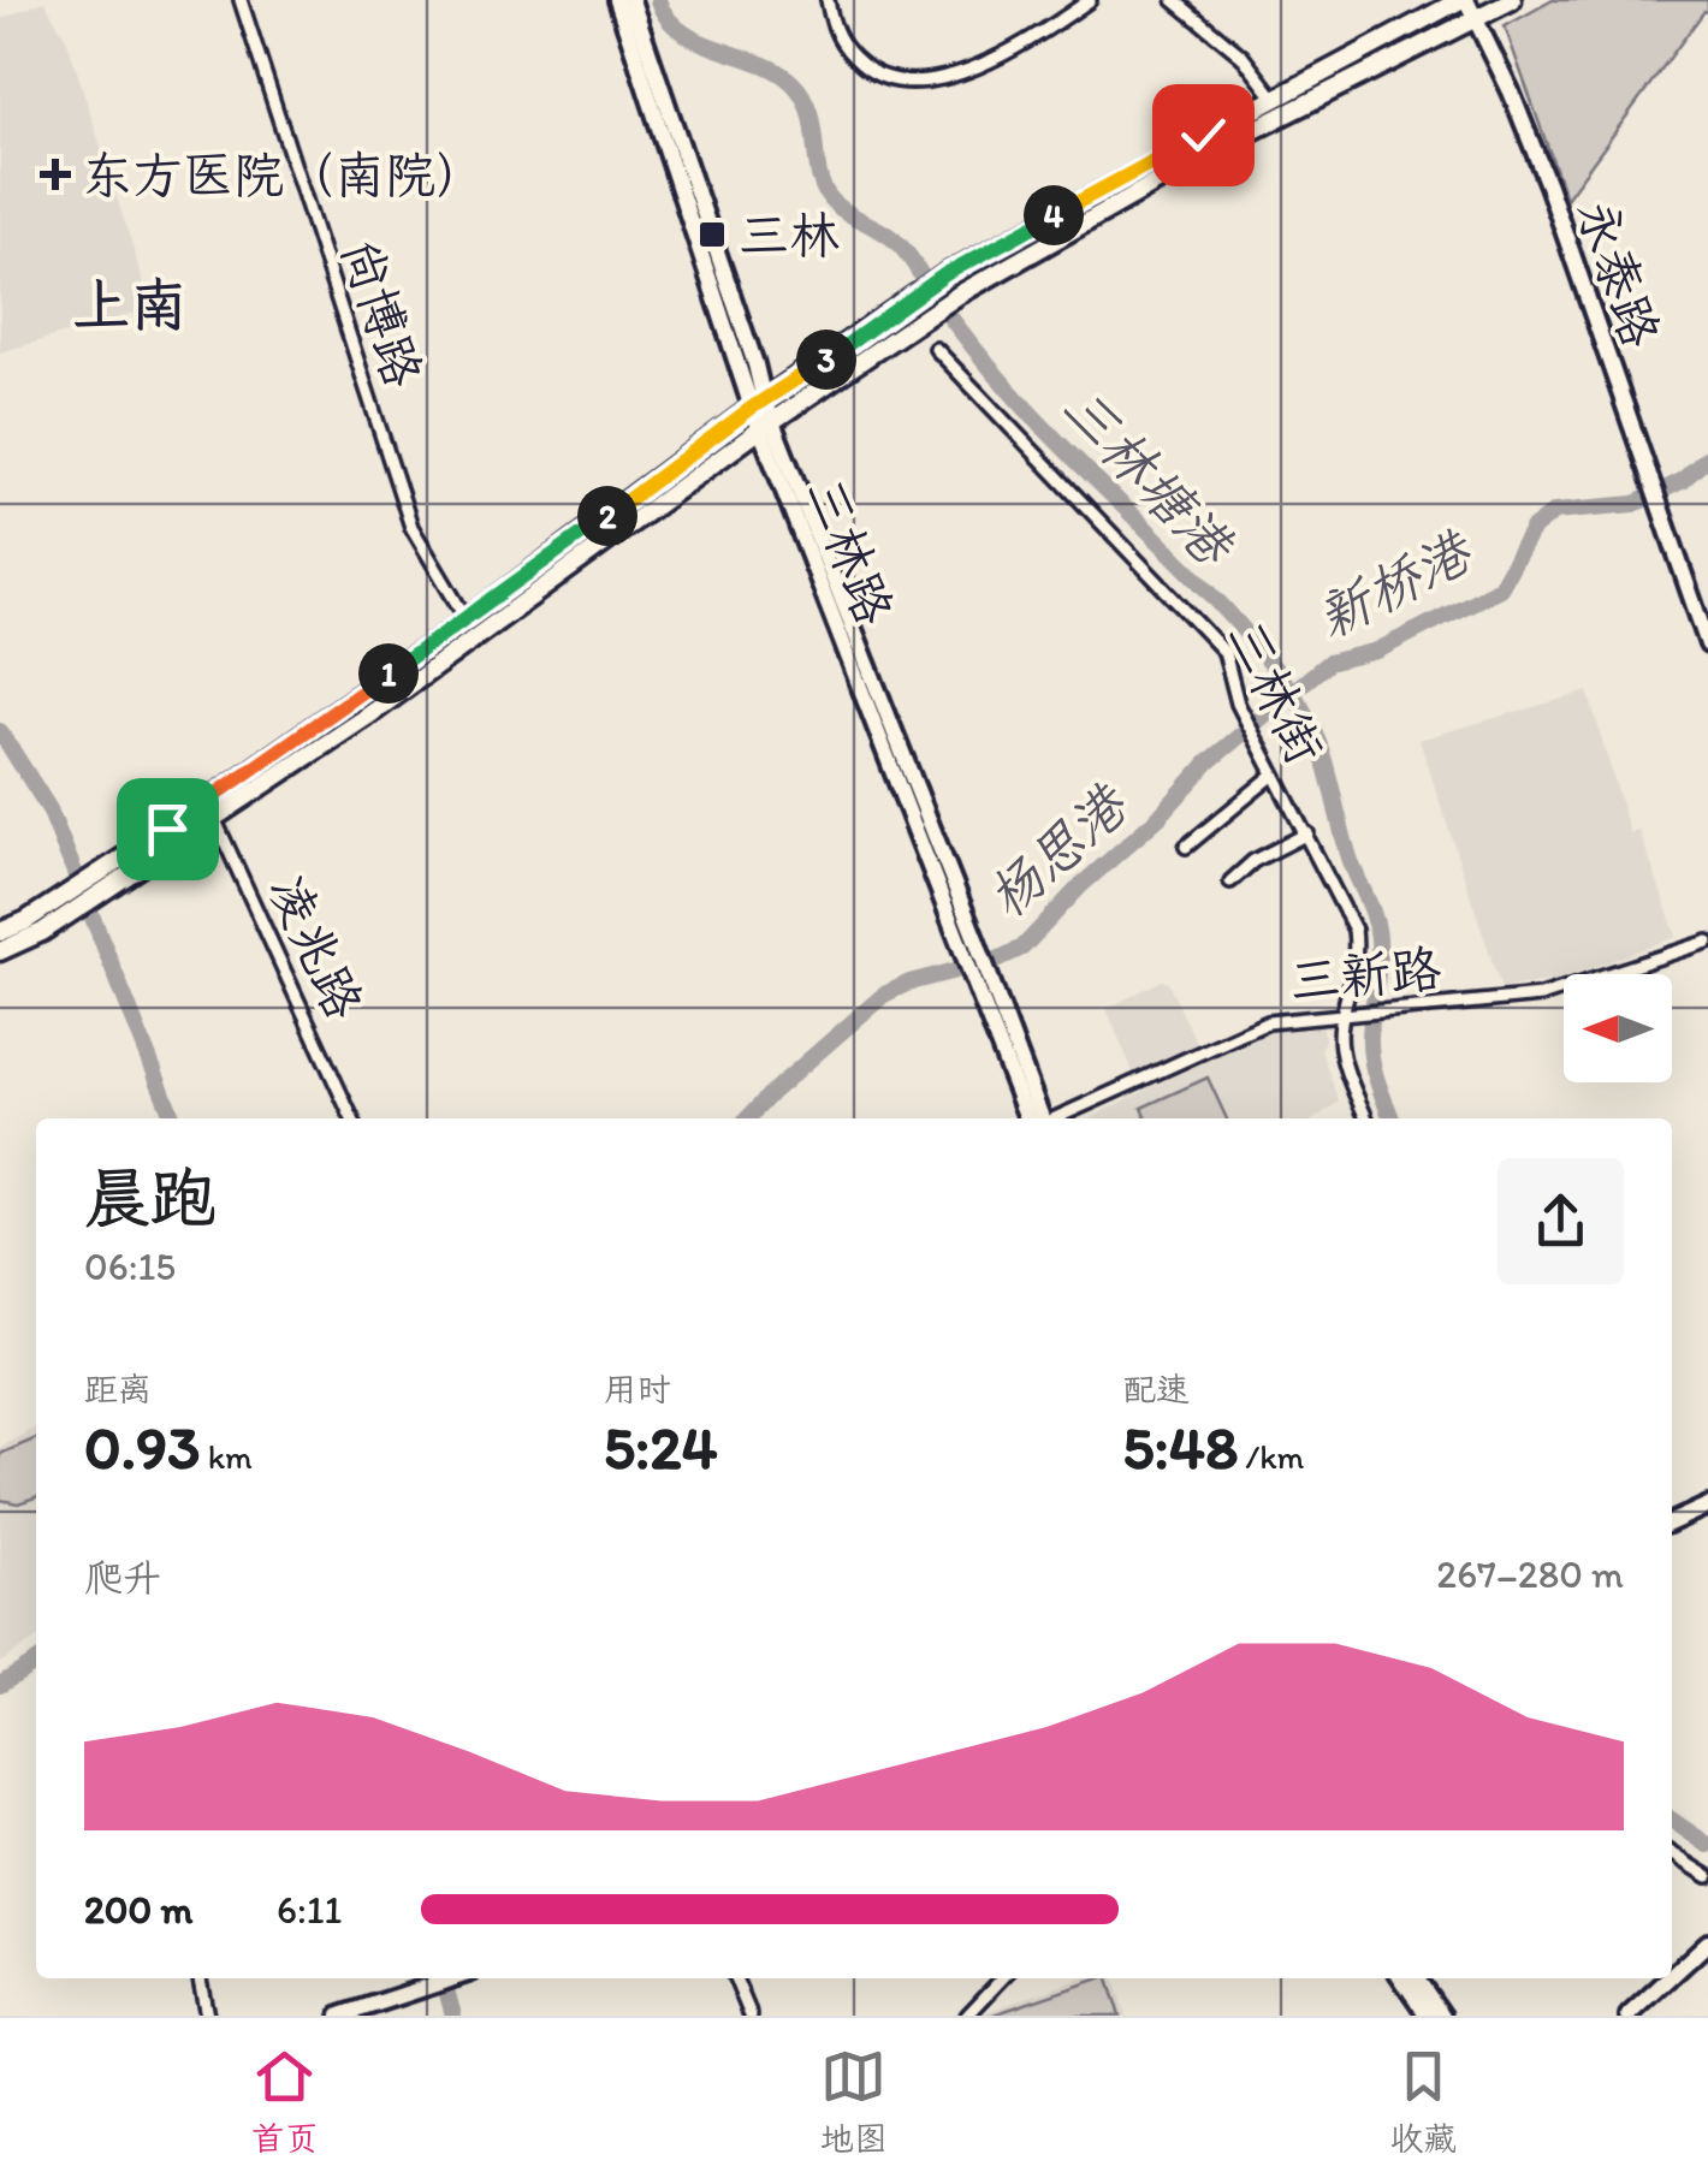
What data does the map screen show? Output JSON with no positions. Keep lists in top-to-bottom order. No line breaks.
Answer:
{"streets":{"main road":["永泰路","三林路"],"street":["尚博路","三林街","凌兆路","三新路"]},"crossings":[["三林街","三新路"]],"districts":["上南"],"water":["三林塘港","新桥港","杨思港"],"places":{"health":["东方医院（南院）"],"transit":["三林"]},"north":"left","page":{"pins":["4","3","2","1"],"heading":["晨跑","06:15"],"stats":[["距离","0.93 km"],["用时","5:24"],["配速","5:48 /km"]],"chart":["爬升","267–280 m"],"list":[{"name":"200 m","note":"6:11"}],"tabs":["首页","地图","收藏"]}}
